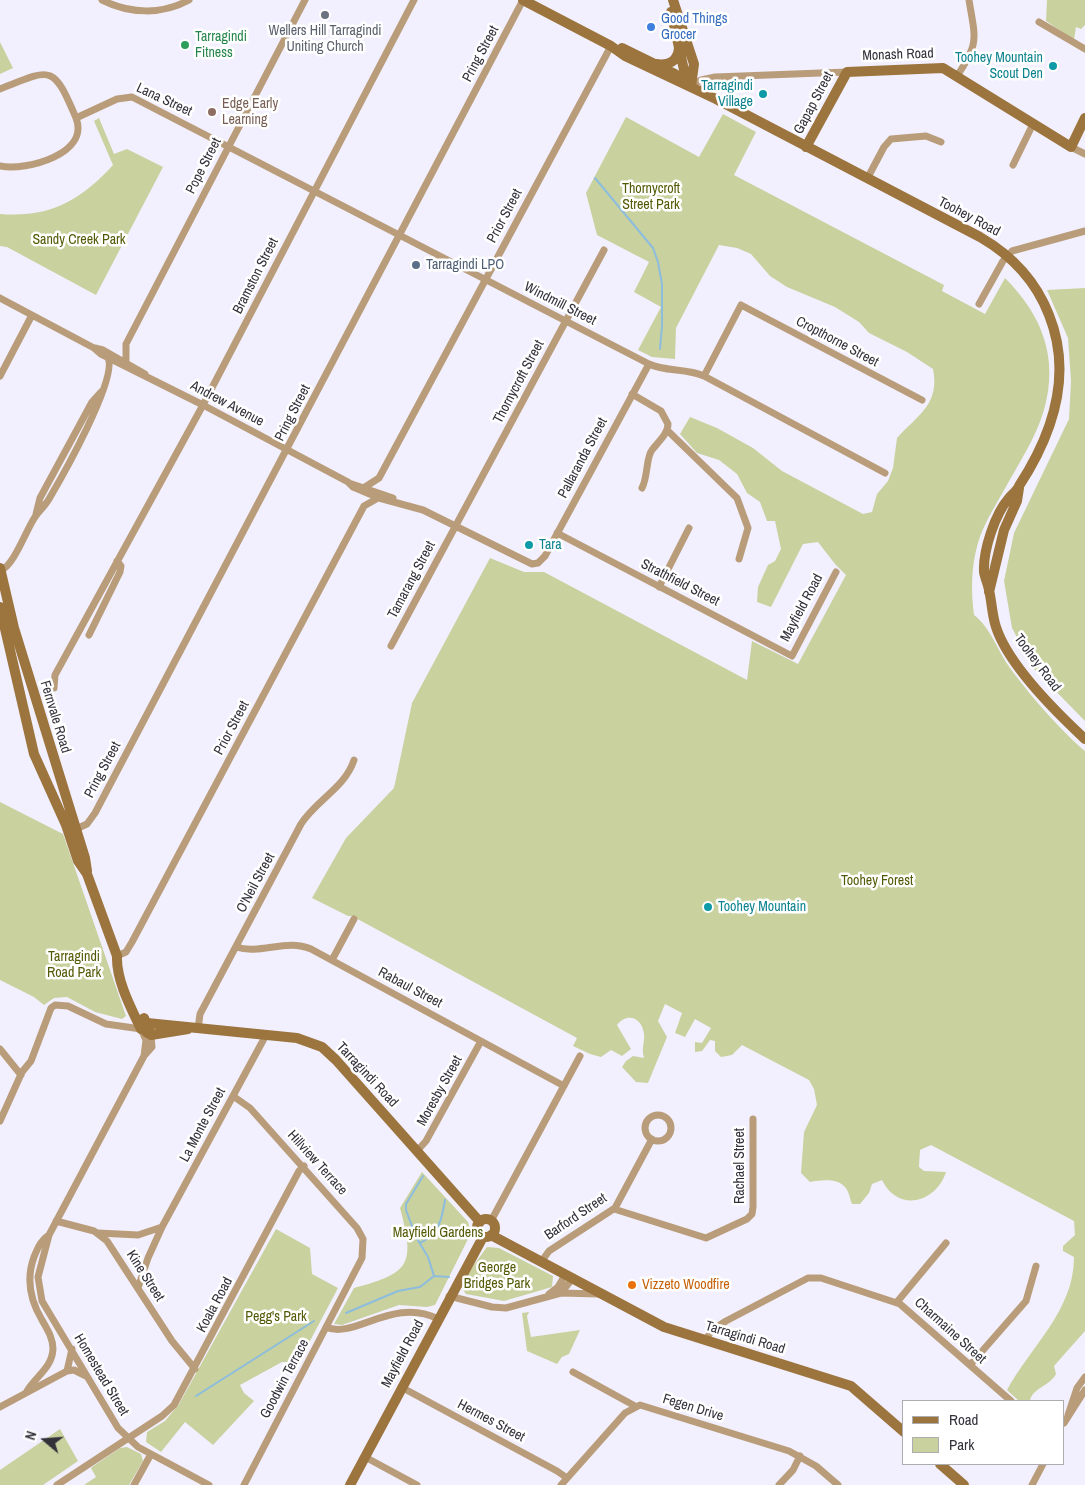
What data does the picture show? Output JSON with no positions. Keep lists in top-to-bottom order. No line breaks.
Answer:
{"streets":{"street":["Pring Street","Monash Road","Lana Street","Gapap Street","Pope Street","Prior Street","Toohey Road","Bramston Street","Windmill Street","Cropthorne Street","Thornycroft Street","Andrew Avenue","Pallaranda Street","Tamarang Street","Strathfield Street","Mayfield Road","Fernvale Road","O'Neil Street","Rabaul Street","Tarragindi Road","Moresby Street","La Monte Street","Hillview Terrace","Rachael Street","Barford Street","Kine Street","Koala Road","Charmaine Street","Homestead Street","Goodwin Terrace","Fegen Drive","Hermes Street"]},"crossings":[["Pring Street","Toohey Road"],["Pring Street","Windmill Street"],["Pring Street","Andrew Avenue"],["Pring Street","Fernvale Road"],["Monash Road","Gapap Street"],["Monash Road","Toohey Road"],["Lana Street","Pope Street"],["Lana Street","Windmill Street"],["Gapap Street","Toohey Road"],["Pope Street","Windmill Street"],["Pope Street","Andrew Avenue"],["Prior Street","Toohey Road"],["Prior Street","Windmill Street"],["Prior Street","Fernvale Road"],["Bramston Street","Windmill Street"],["Bramston Street","Andrew Avenue"],["Windmill Street","Cropthorne Street"],["Windmill Street","Thornycroft Street"],["Windmill Street","Pallaranda Street"],["Thornycroft Street","Andrew Avenue"],["Thornycroft Street","Tamarang Street"],["Andrew Avenue","Pallaranda Street"],["Andrew Avenue","Tamarang Street"],["Pallaranda Street","Strathfield Street"],["Strathfield Street","Mayfield Road"],["Mayfield Road","Tarragindi Road"],["Mayfield Road","Hermes Street"],["Fernvale Road","Tarragindi Road"],["O'Neil Street","Rabaul Street"],["O'Neil Street","Tarragindi Road"],["Rabaul Street","Moresby Street"],["Tarragindi Road","Moresby Street"],["Tarragindi Road","La Monte Street"],["Tarragindi Road","Barford Street"],["Tarragindi Road","Charmaine Street"],["Tarragindi Road","Homestead Street"],["La Monte Street","Hillview Terrace"],["La Monte Street","Kine Street"],["Hillview Terrace","Koala Road"],["Hillview Terrace","Goodwin Terrace"],["Rachael Street","Barford Street"],["Kine Street","Koala Road"],["Koala Road","Homestead Street"]],"parks":["Thornycroft Street Park","Sandy Creek Park","Toohey Forest","Tarragindi Road Park","Mayfield Gardens","George Bridges Park","Pegg's Park"],"places":["Wellers Hill Tarragindi Uniting Church","Good Things Grocer","Tarragindi Fitness","Toohey Mountain Scout Den","Tarragindi Village","Edge Early Learning","Tarragindi LPO","Tara","Toohey Mountain","Vizzeto Woodfire"],"legend":["Road","Park"],"north":"left"}
